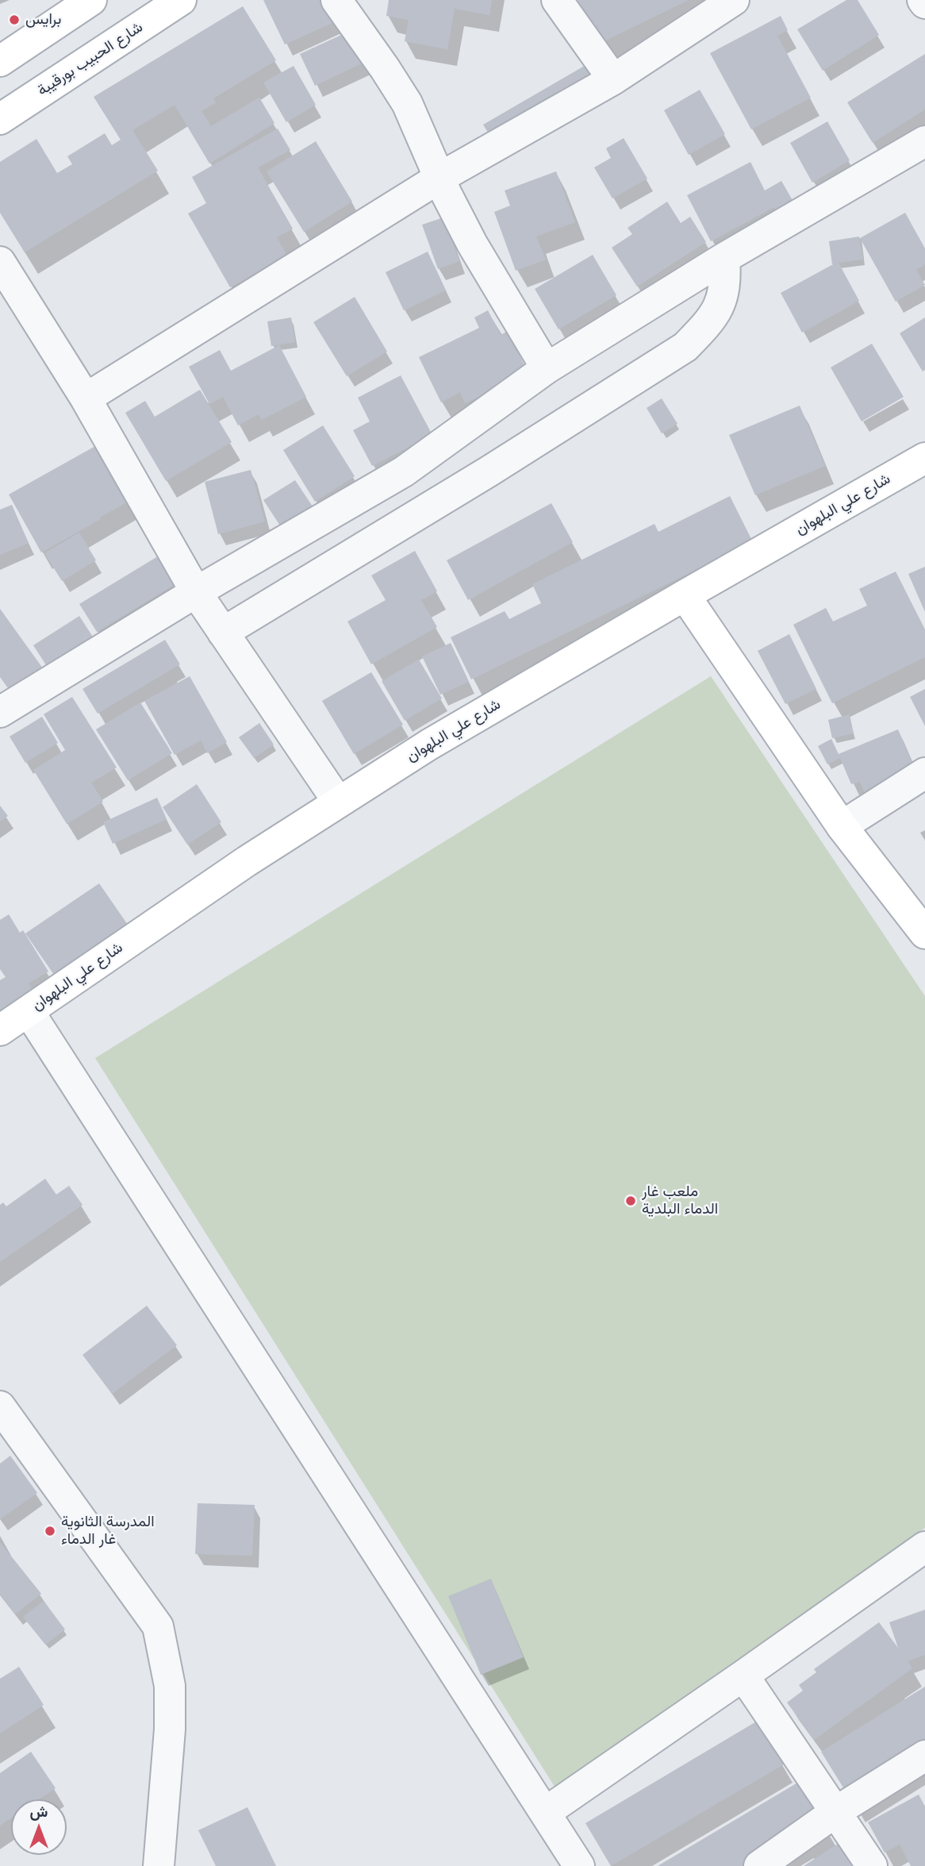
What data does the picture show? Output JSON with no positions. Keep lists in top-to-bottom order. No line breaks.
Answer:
{"streets":{"street":["شارع الحبيب بورقيبة","شارع علي البلهوان"]},"places":["برايس","ملعب غار الدماء البلدية","المدرسة الثانوية غار الدماء"],"north":"top"}
